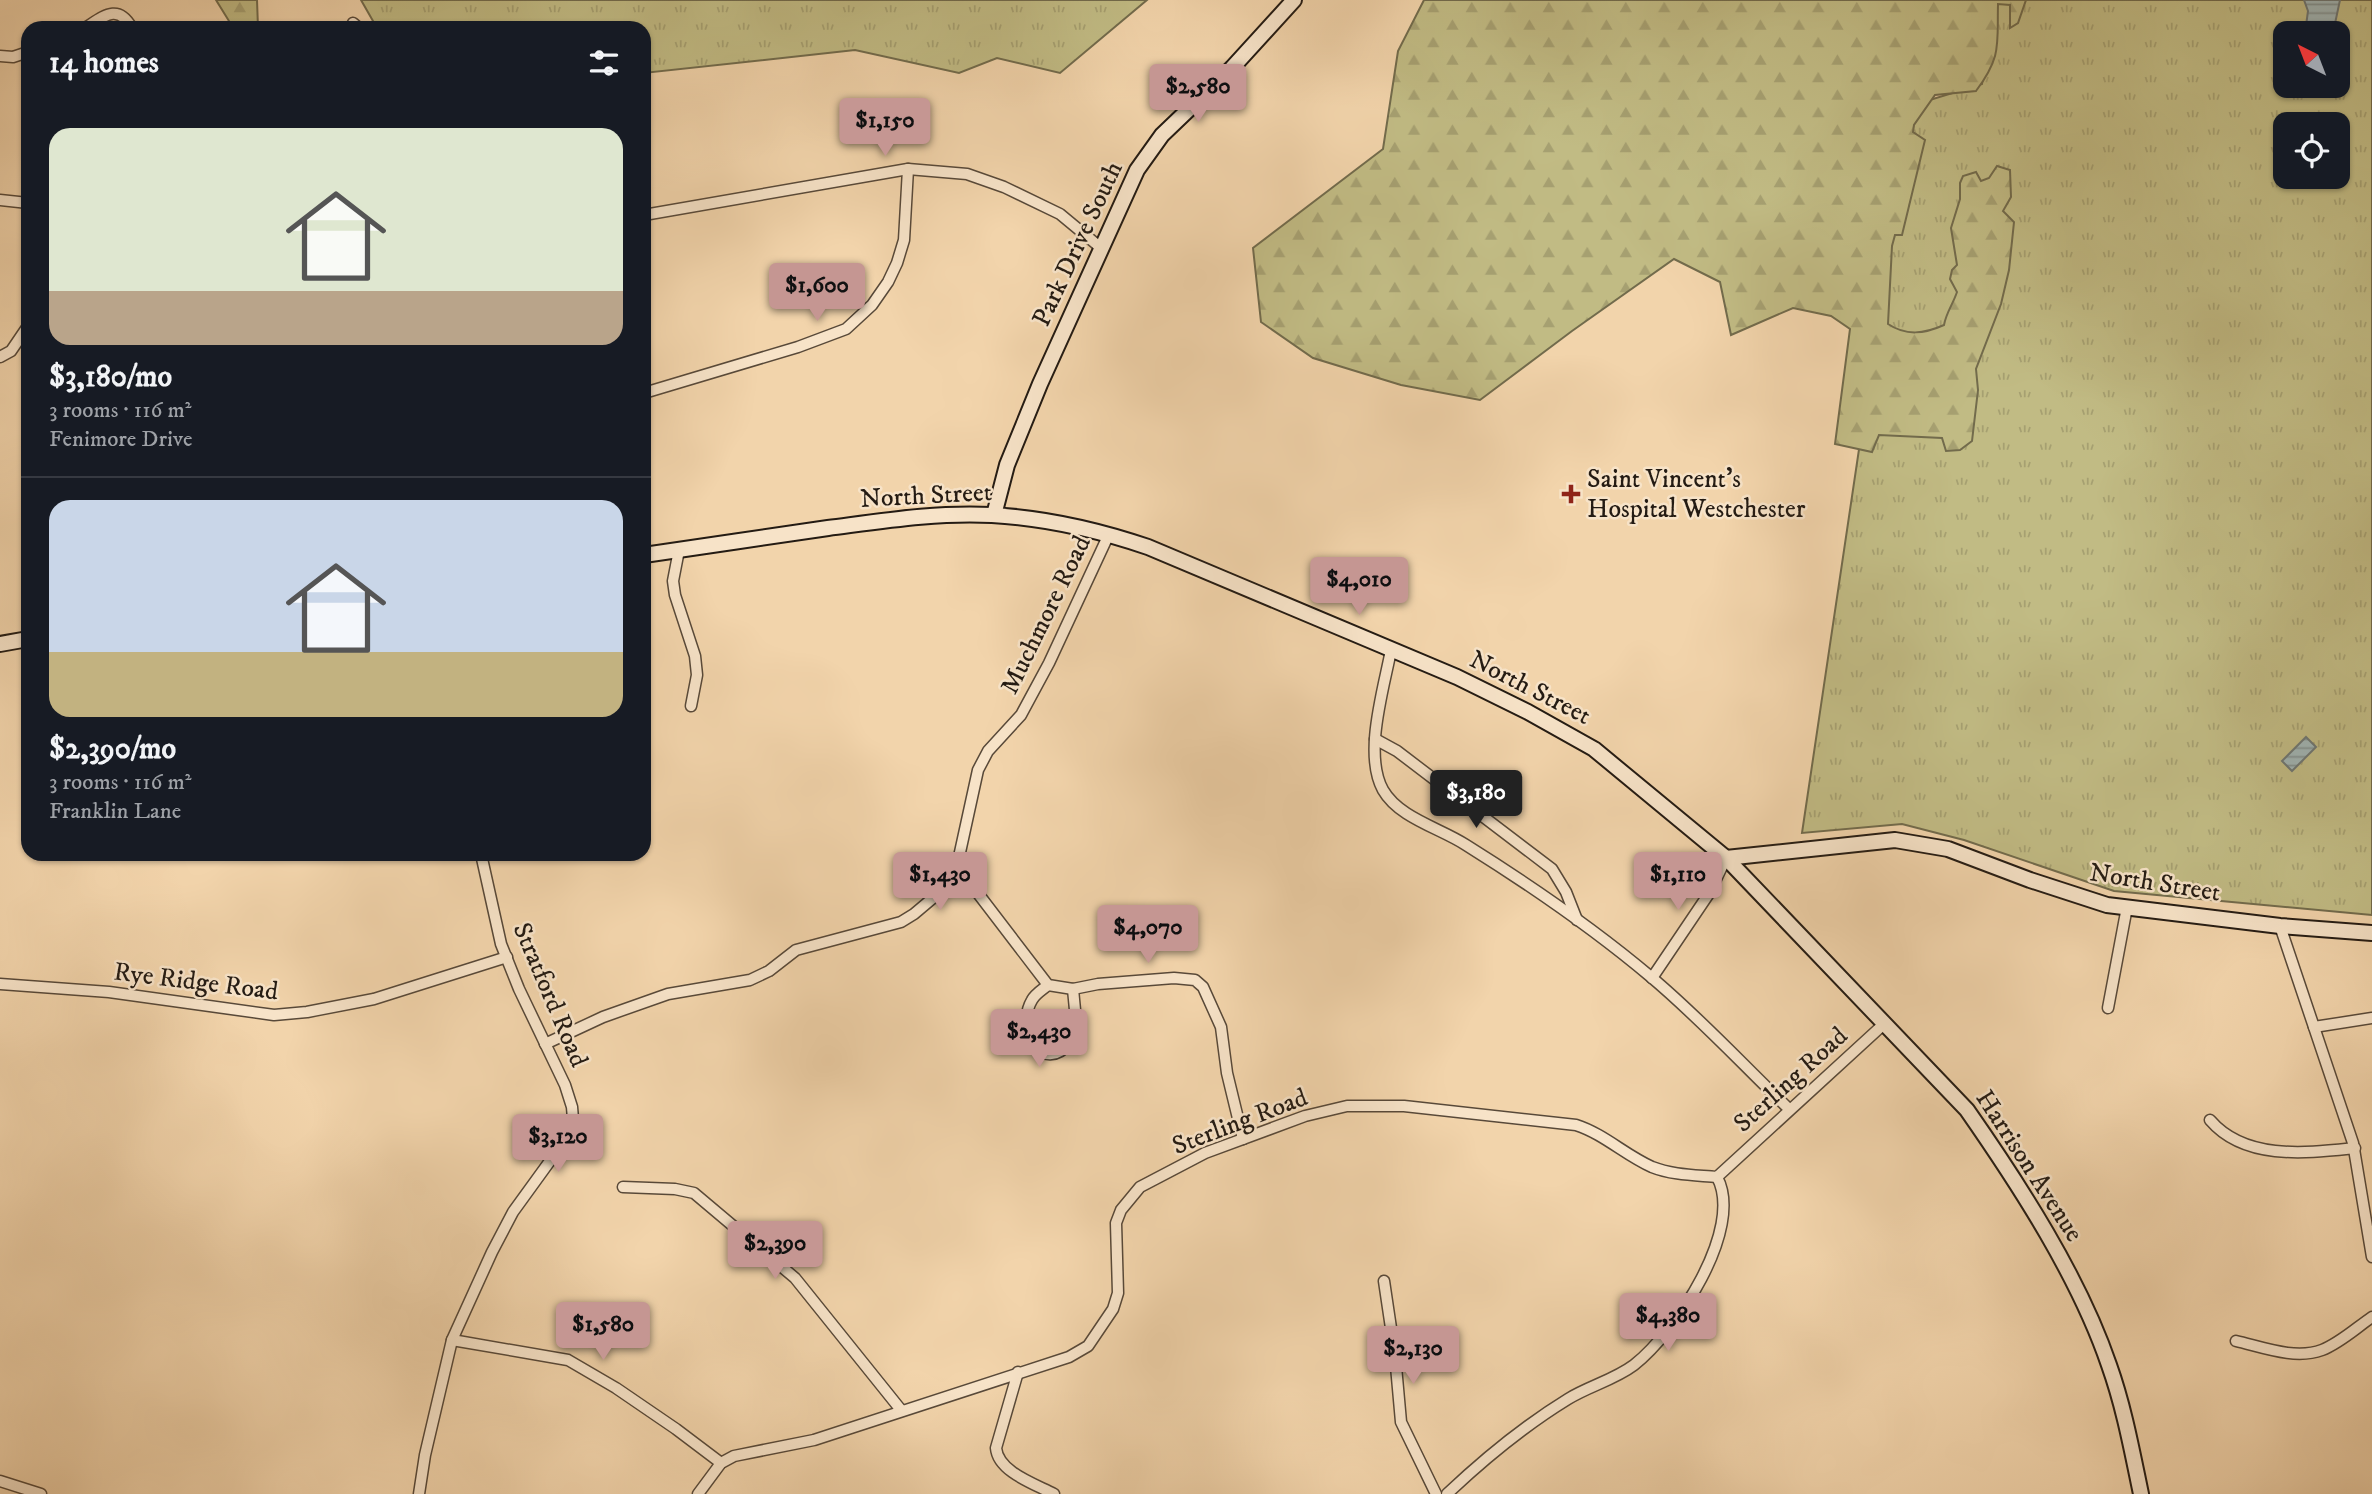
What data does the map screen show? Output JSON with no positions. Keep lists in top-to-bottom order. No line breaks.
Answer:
{"streets":{"main road":["Park Drive South","North Street","Harrison Avenue"],"street":["Muchmore Road","Rye Ridge Road","Stratford Road","Sterling Road"]},"crossings":[["Park Drive South","North Street"],["North Street","Muchmore Road"],["North Street","Harrison Avenue"],["Muchmore Road","Stratford Road"],["Rye Ridge Road","Stratford Road"],["Sterling Road","Harrison Avenue"]],"places":{"health":["Saint Vincent's Hospital Westchester"]},"north":"top left","page":{"heading":"14 homes","price":["$2,580","$1,150","$1,600","$4,010","$3,180","$1,430","$1,110","$4,070","$2,430","$3,120","$2,390","$4,380","$1,580","$2,130"],"list":[{"name":"$3,180/mo","note":"3 rooms · 116 m² · Fenimore Drive"},{"name":"$2,390/mo","note":"3 rooms · 116 m² · Franklin Lane"}]}}
